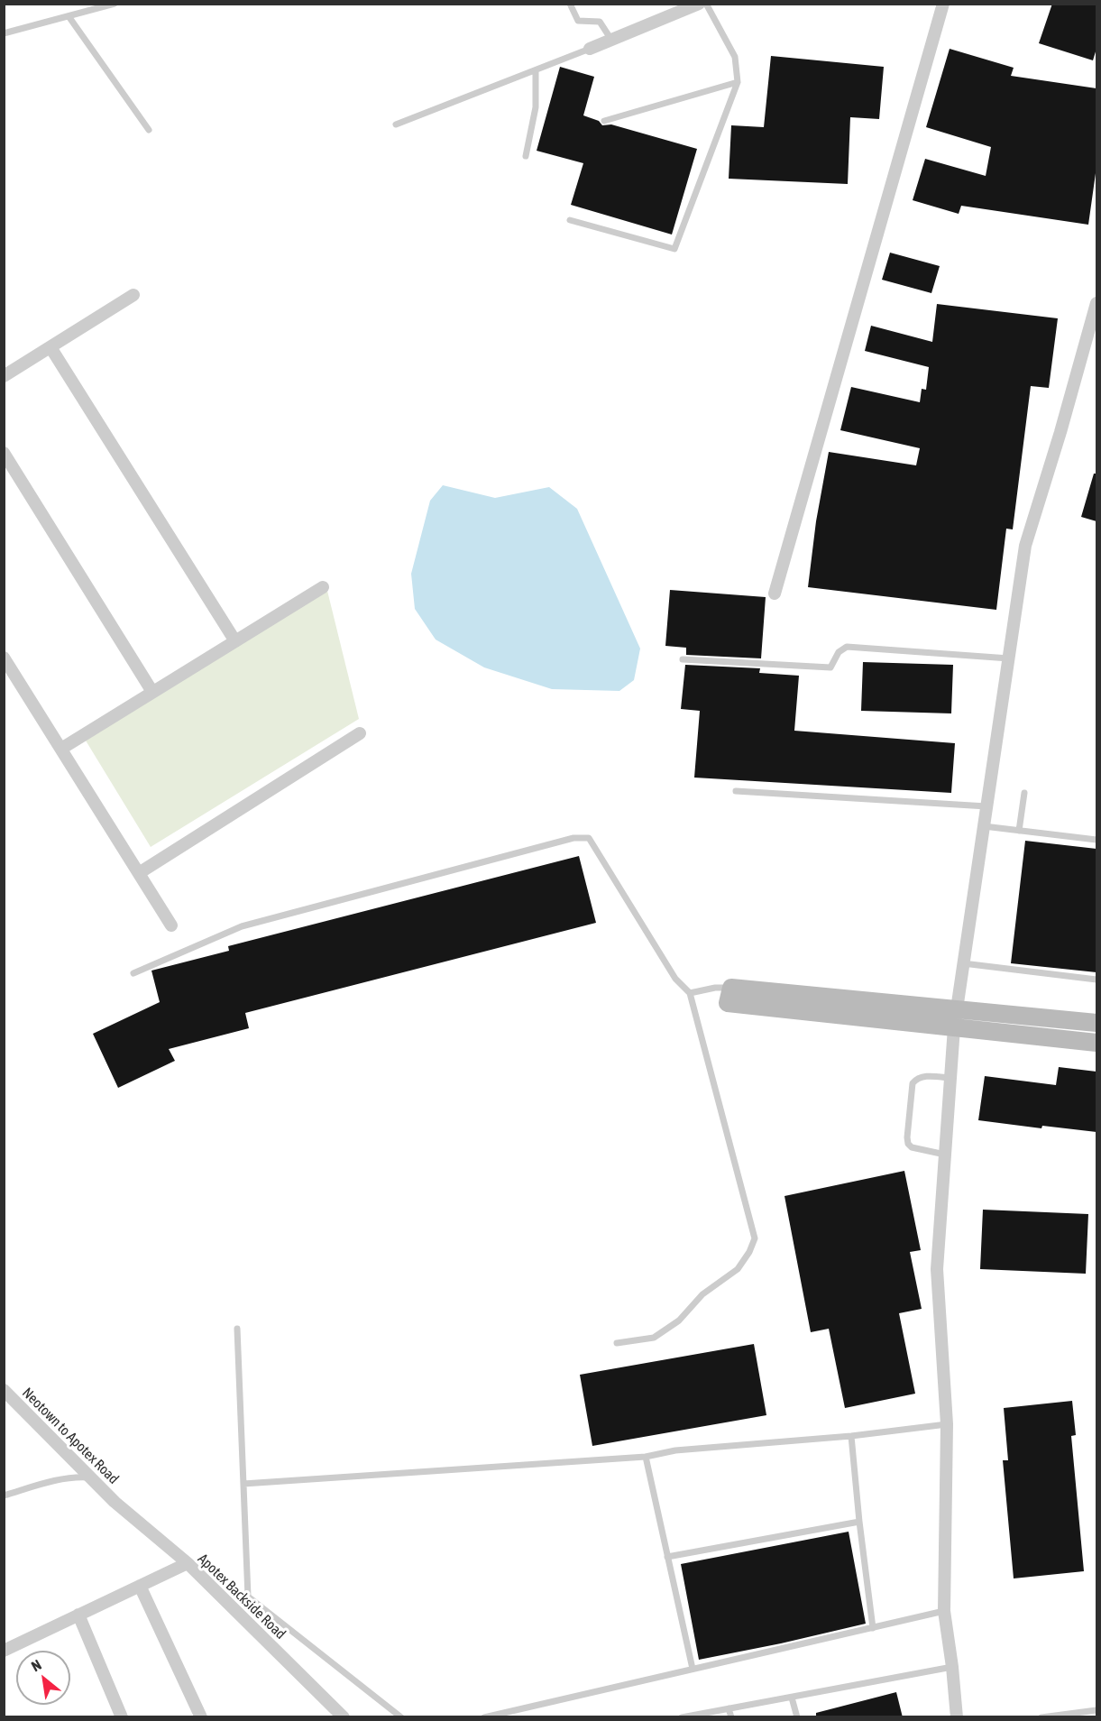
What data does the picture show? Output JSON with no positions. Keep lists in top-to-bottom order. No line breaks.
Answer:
{"streets":{"street":["Neotown to Apotex Road","Apotex Backside Road"]},"crossings":[["Neotown to Apotex Road","Apotex Backside Road"]],"north":"top left"}
